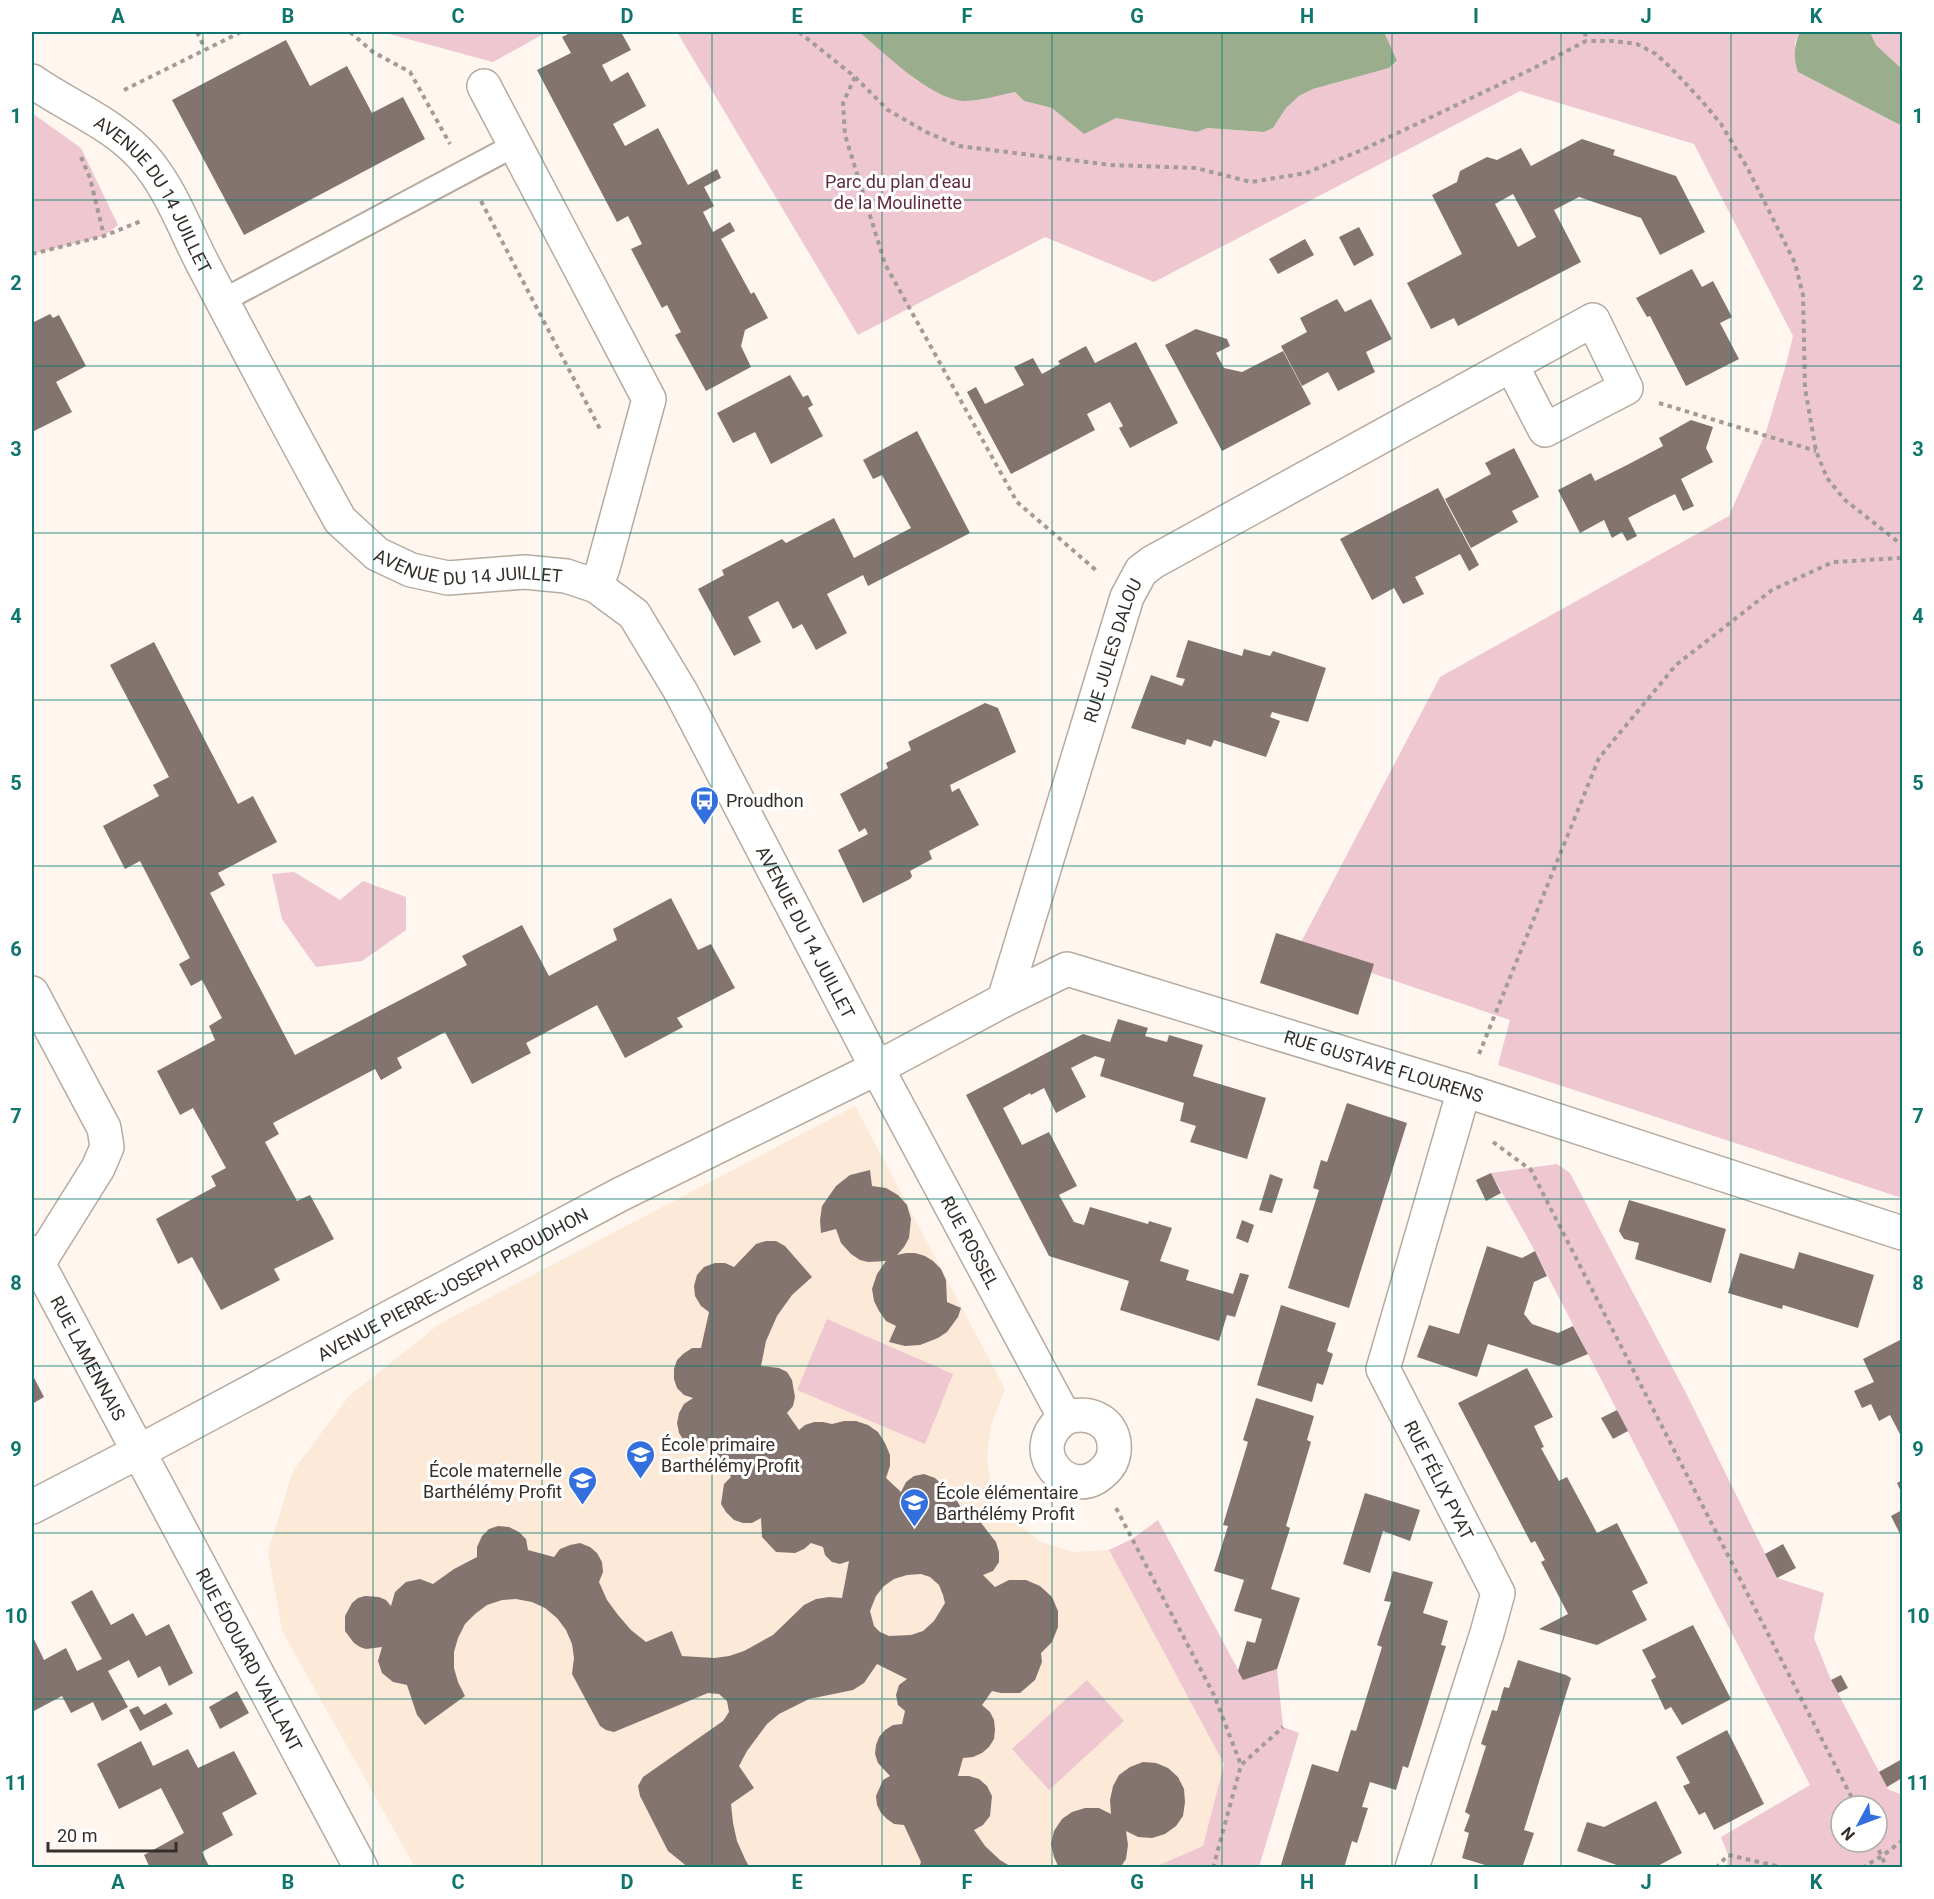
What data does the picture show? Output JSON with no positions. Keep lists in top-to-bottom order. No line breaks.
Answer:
{"streets":{"street":["AVENUE DU 14 JUILLET","RUE JULES DALOU","RUE GUSTAVE FLOURENS","RUE ROSSEL","AVENUE PIERRE-JOSEPH PROUDHON","RUE LAMENNAIS","RUE FÉLIX PYAT","RUE ÉDOUARD VAILLANT"]},"crossings":[["AVENUE DU 14 JUILLET","RUE GUSTAVE FLOURENS"],["AVENUE DU 14 JUILLET","RUE ROSSEL"],["AVENUE DU 14 JUILLET","AVENUE PIERRE-JOSEPH PROUDHON"],["RUE JULES DALOU","RUE GUSTAVE FLOURENS"],["RUE GUSTAVE FLOURENS","RUE ROSSEL"],["RUE GUSTAVE FLOURENS","AVENUE PIERRE-JOSEPH PROUDHON"],["RUE GUSTAVE FLOURENS","RUE FÉLIX PYAT"],["RUE ROSSEL","AVENUE PIERRE-JOSEPH PROUDHON"],["AVENUE PIERRE-JOSEPH PROUDHON","RUE LAMENNAIS"],["AVENUE PIERRE-JOSEPH PROUDHON","RUE ÉDOUARD VAILLANT"],["RUE LAMENNAIS","RUE ÉDOUARD VAILLANT"]],"parks":["Parc du plan d'eau de la Moulinette"],"places":{"bus stop":["Proudhon"],"school or university":["École primaire Barthélémy Profit","École maternelle Barthélémy Profit","École élémentaire Barthélémy Profit"]},"scale_bar":"20 m","north":"bottom left","grid":{"columns":["A","B","C","D","E","F","G","H","I","J","K"],"rows":["1","2","3","4","5","6","7","8","9","10","11"]}}
